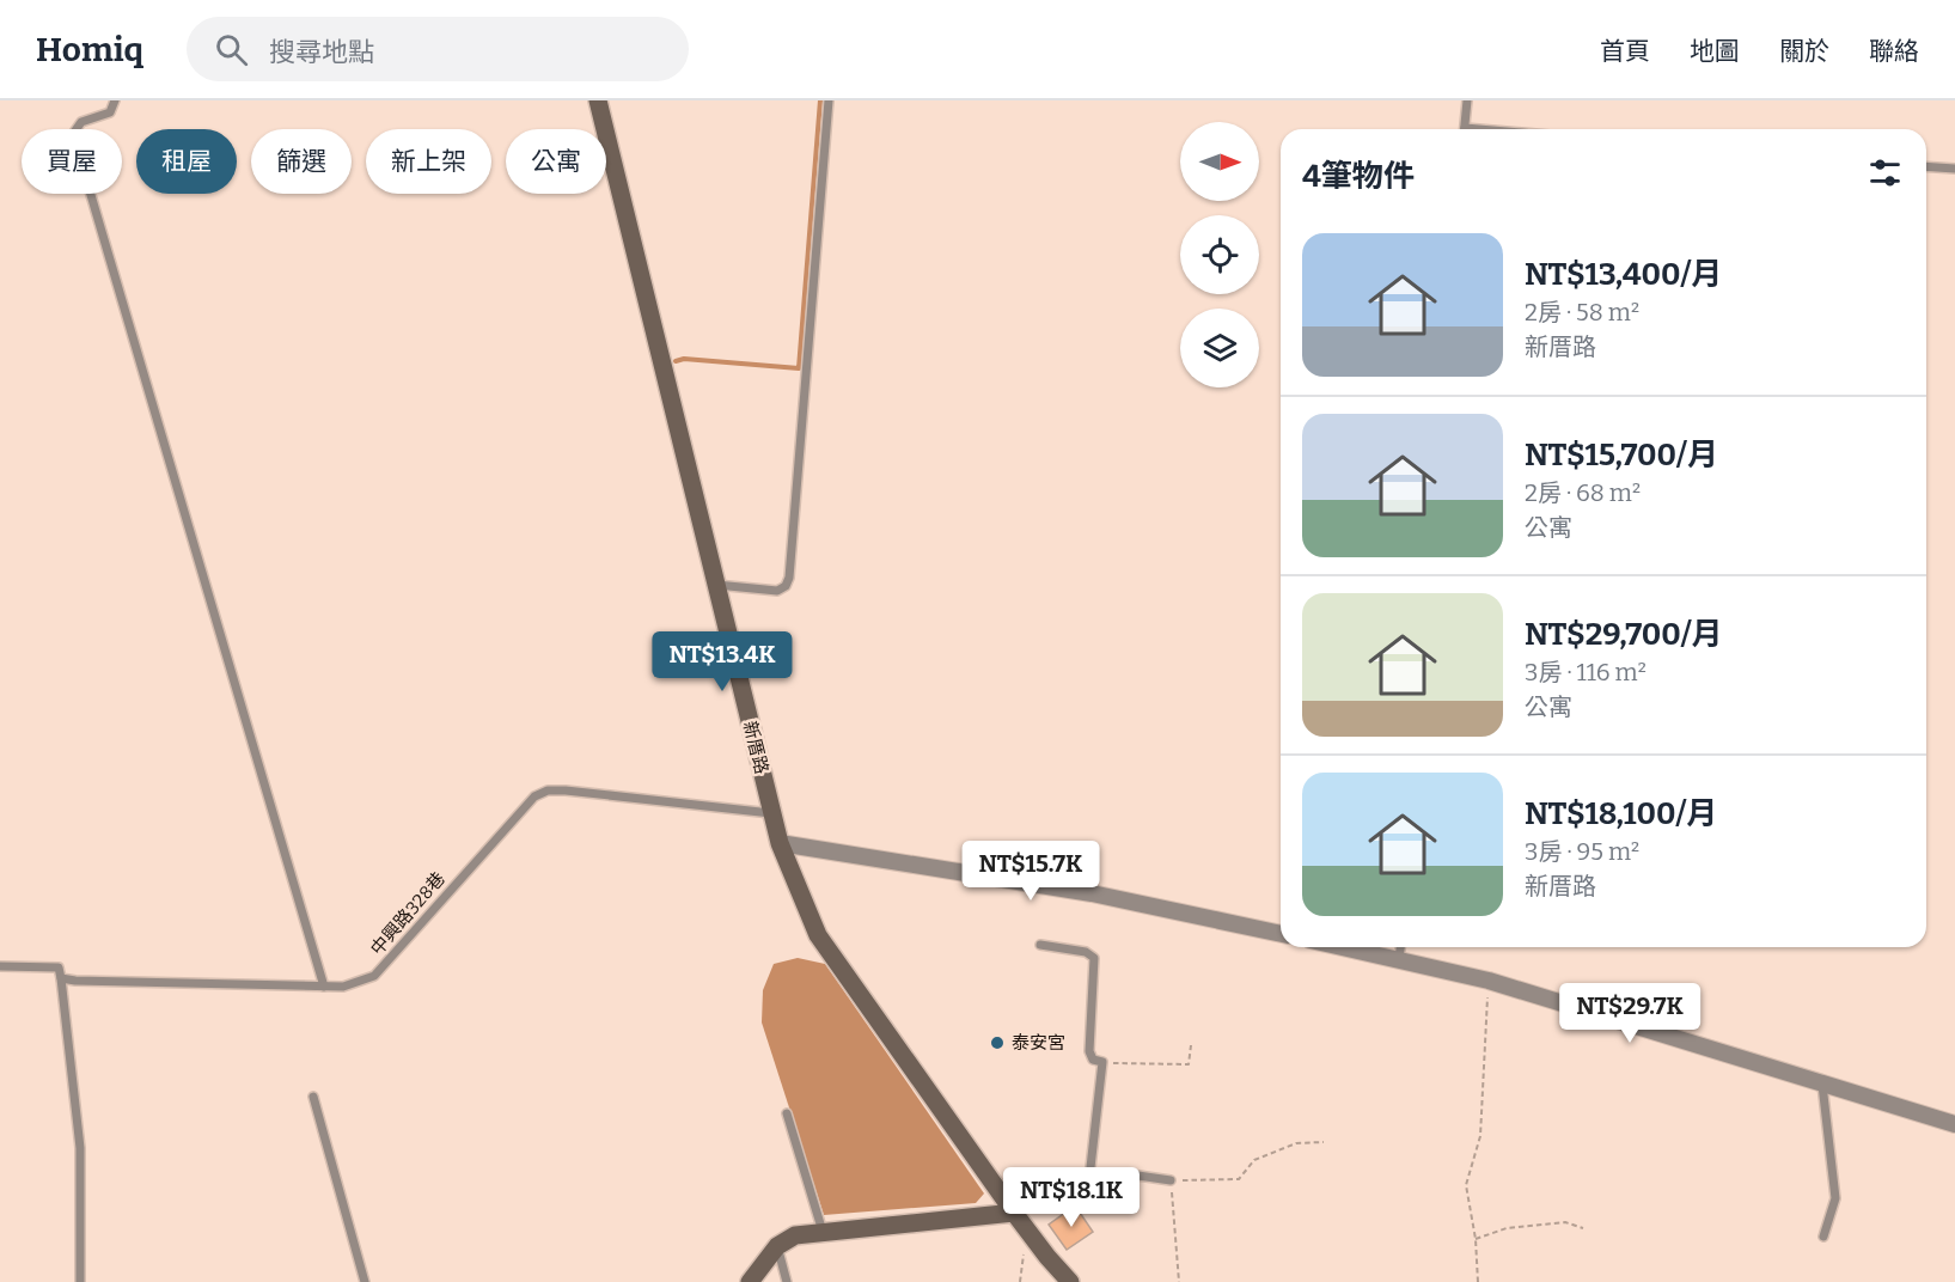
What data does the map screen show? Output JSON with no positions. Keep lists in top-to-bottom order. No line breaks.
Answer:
{"streets":{"street":["新厝路"],"lane":["中興路328巷"]},"crossings":[["新厝路","中興路328巷"]],"places":["泰安宮"],"north":"right","page":{"header":"Homiq","search":"搜尋地點","nav":["首頁","地圖","關於","聯絡"],"chip":["買屋","租屋","篩選","新上架","公寓"],"heading":"4筆物件","list":[{"name":"NT$13,400/月","note":"2房 · 58 m² · 新厝路"},{"name":"NT$15,700/月","note":"2房 · 68 m² · 公寓"},{"name":"NT$29,700/月","note":"3房 · 116 m² · 公寓"},{"name":"NT$18,100/月","note":"3房 · 95 m² · 新厝路"}],"price":["NT$13.4K","NT$15.7K","NT$29.7K","NT$18.1K"]}}
